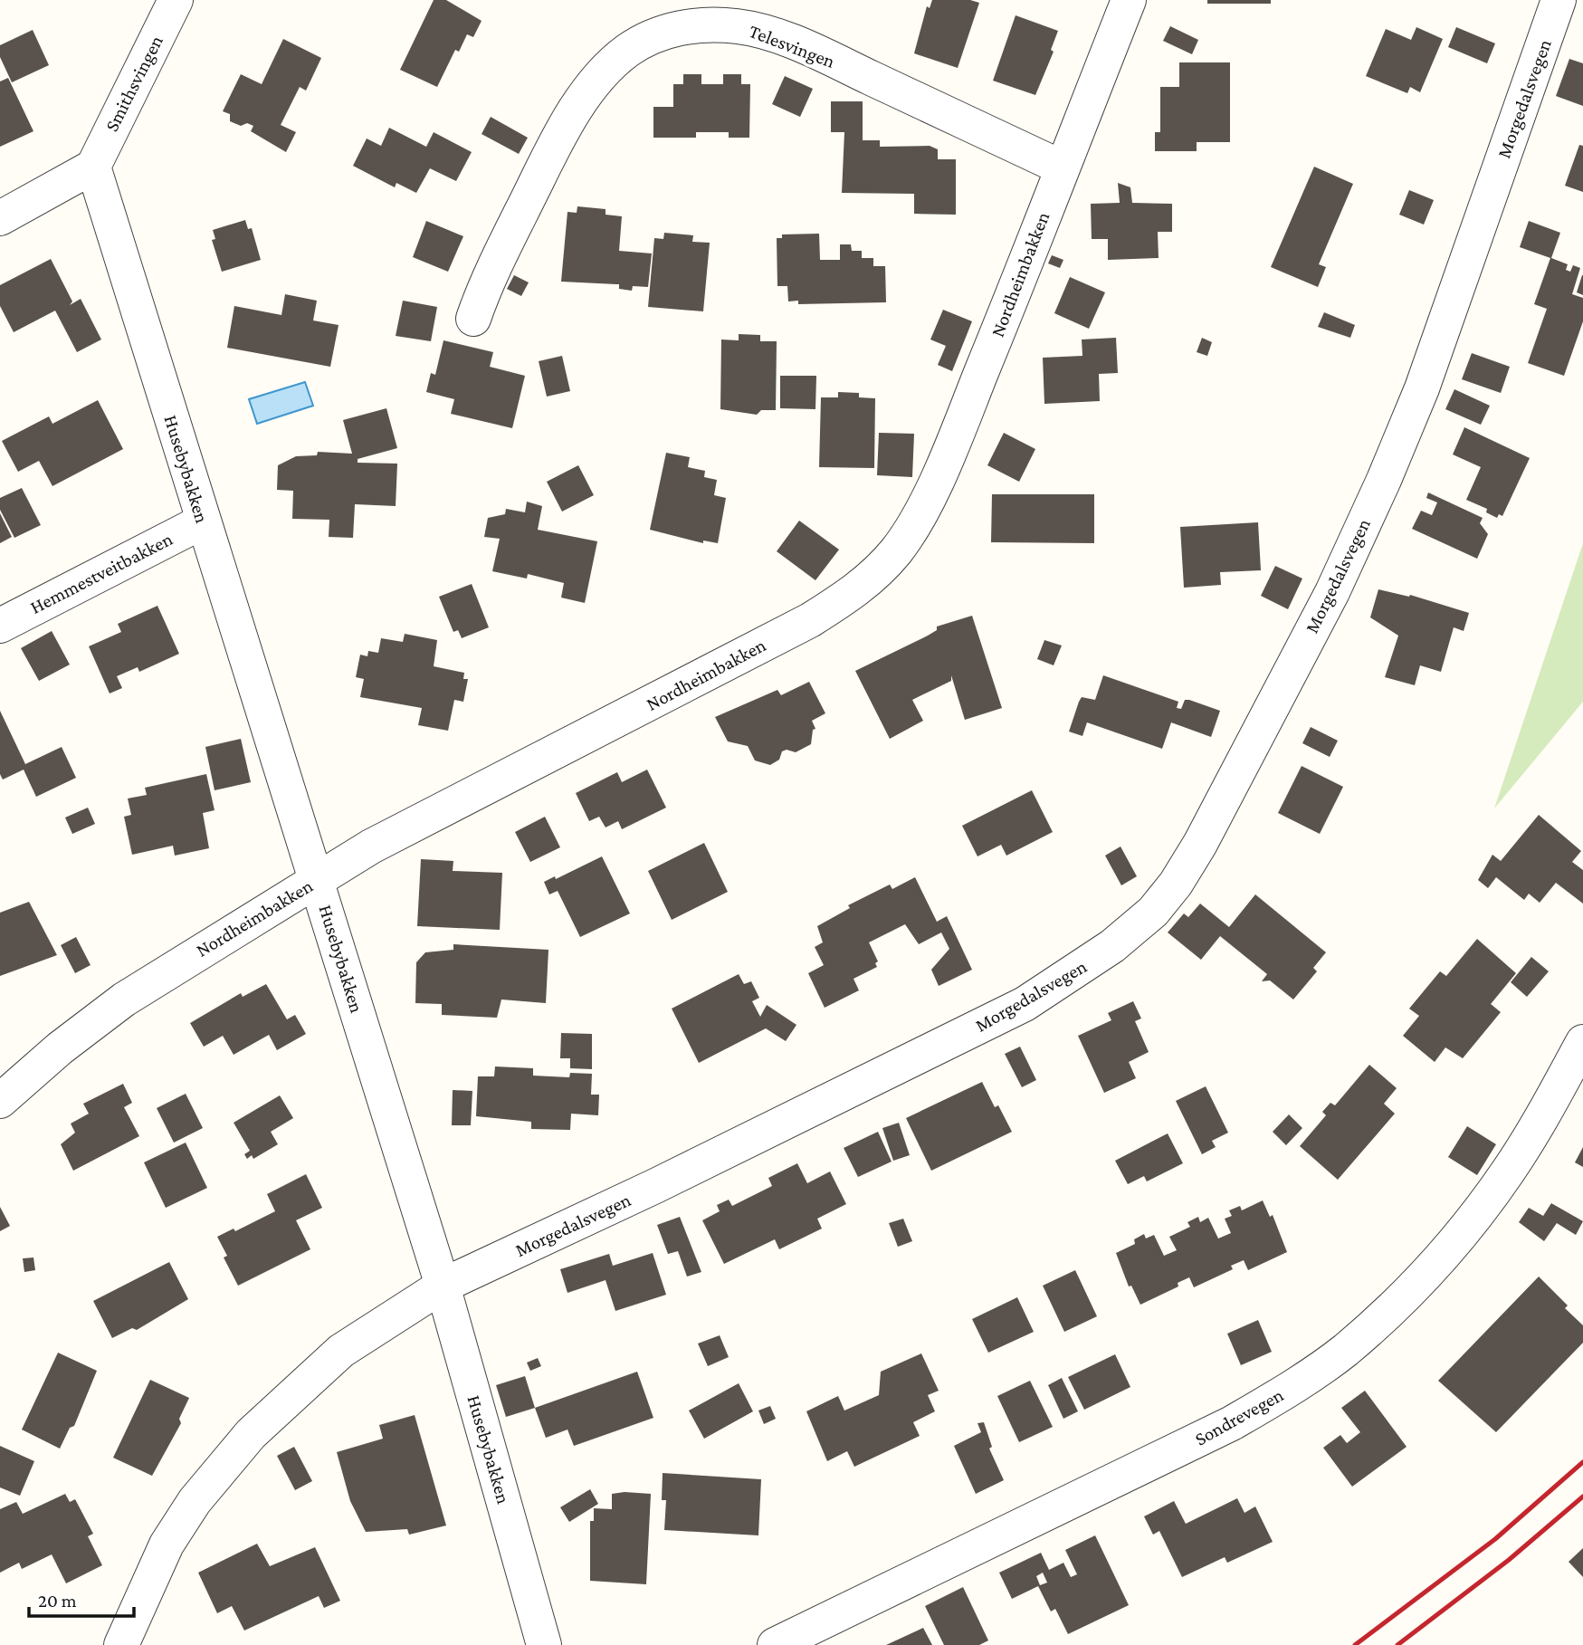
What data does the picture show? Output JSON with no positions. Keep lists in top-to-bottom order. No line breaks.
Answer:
{"streets":{"street":["Telesvingen","Smithsvingen","Morgedalsvegen","Nordheimbakken","Husebybakken","Hemmestveitbakken","Sondrevegen"]},"crossings":[["Telesvingen","Nordheimbakken"],["Smithsvingen","Husebybakken"],["Morgedalsvegen","Husebybakken"],["Nordheimbakken","Husebybakken"],["Husebybakken","Hemmestveitbakken"]],"scale_bar":"20 m"}
